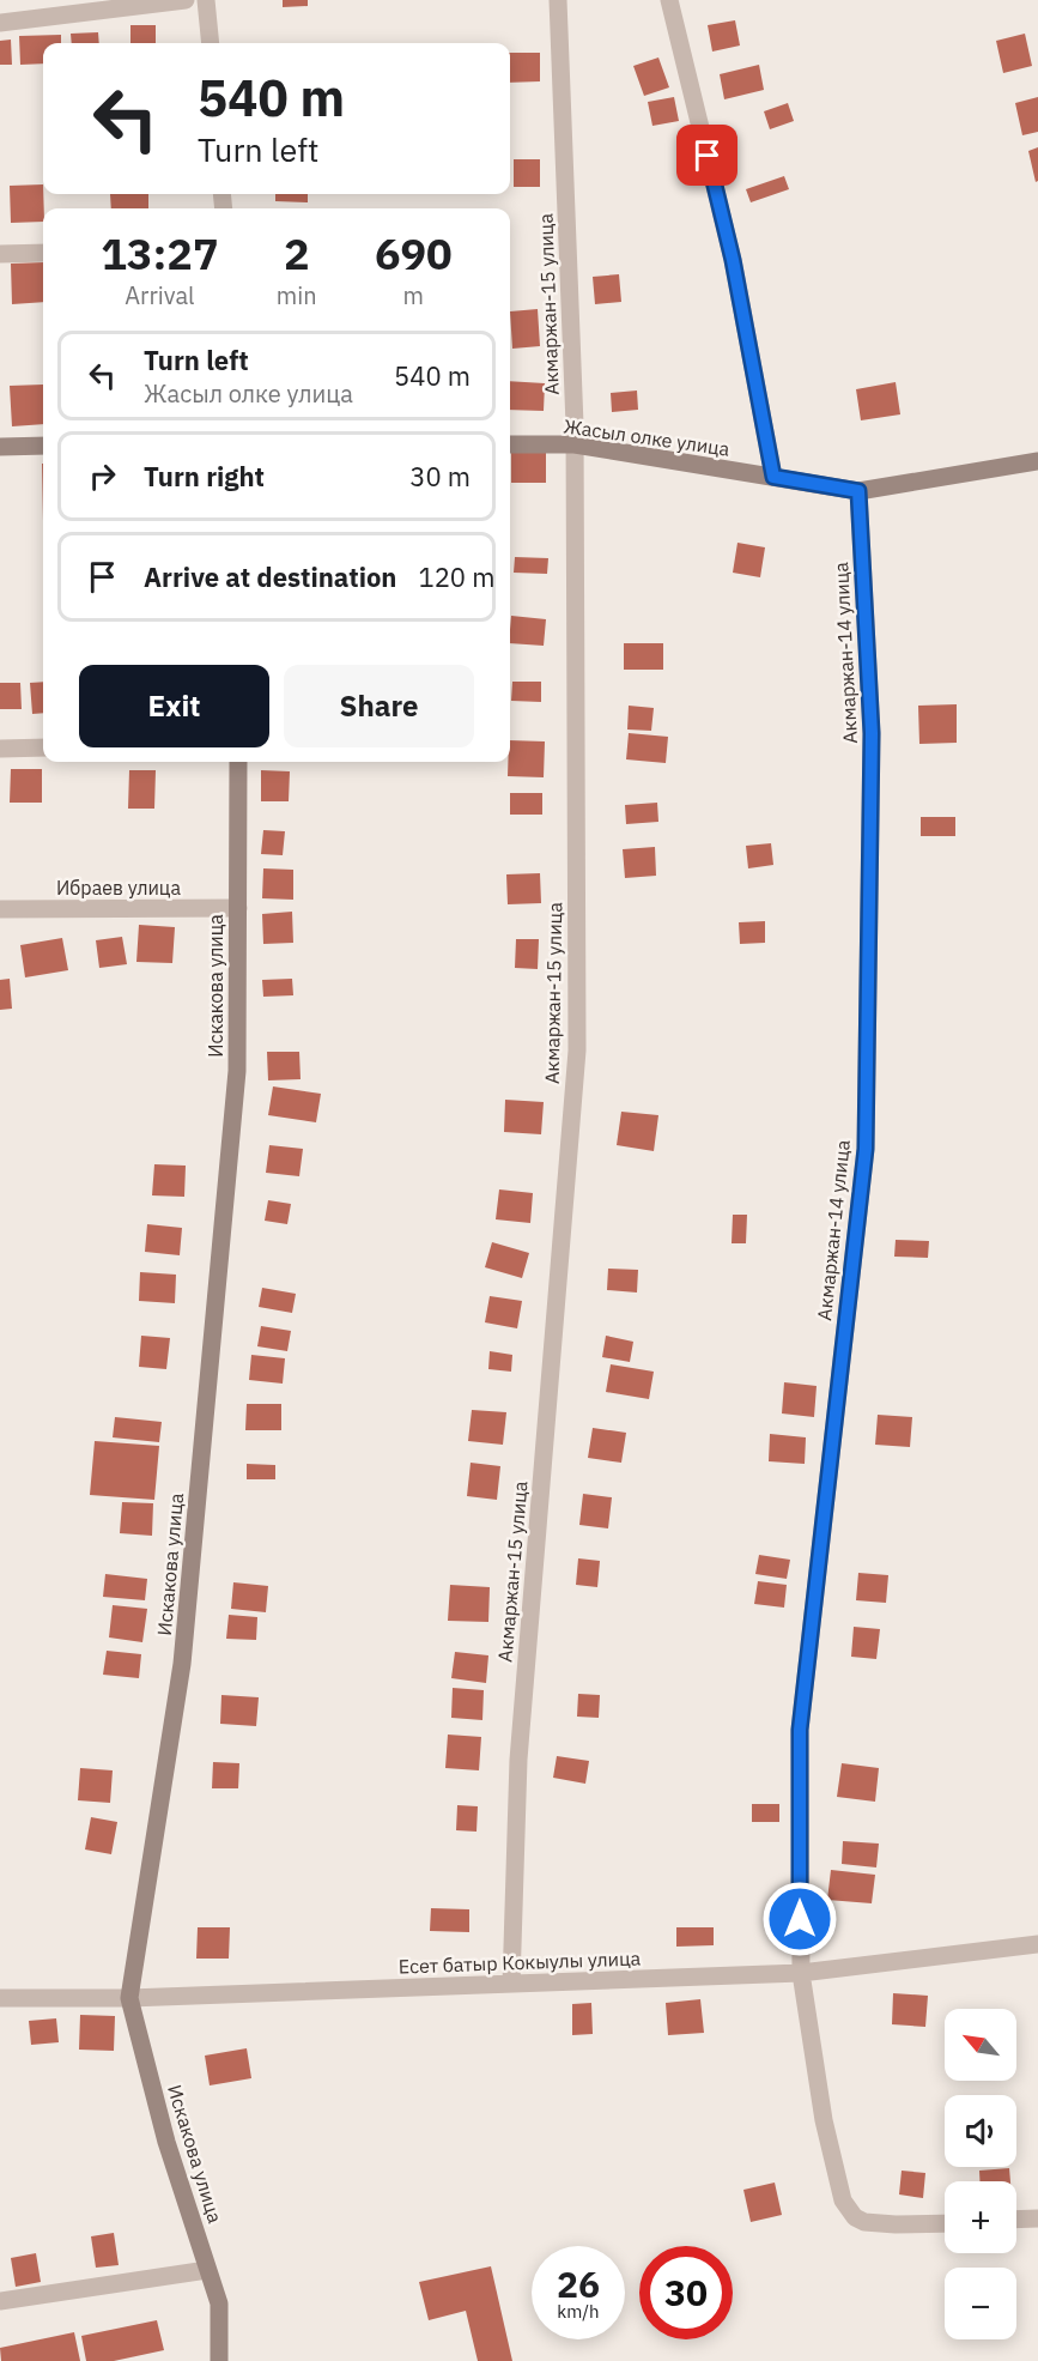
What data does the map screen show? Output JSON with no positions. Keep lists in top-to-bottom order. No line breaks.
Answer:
{"streets":{"street":["Акмаржан-15 улица","Жасыл олке улица","Акмаржан-14 улица","Ибраев улица","Искакова улица","Есет батыр Кокыулы улица"]},"crossings":[["Акмаржан-15 улица","Жасыл олке улица"],["Акмаржан-15 улица","Есет батыр Кокыулы улица"],["Жасыл олке улица","Акмаржан-14 улица"],["Акмаржан-14 улица","Есет батыр Кокыулы улица"],["Ибраев улица","Искакова улица"],["Искакова улица","Есет батыр Кокыулы улица"]],"north":"top left","page":{"turn":["540 m","Turn left"],"eta":["13:27","Arrival","2","min","690","m"],"list":[{"name":"Turn left","note":"Жасыл олке улица","value":"540 m"},{"name":"Turn right","value":"30 m"},{"name":"Arrive at destination","value":"120 m"}],"buttons":["Exit","Share"],"map_buttons":["+","−"],"speed":"26 km/h","limit":"30"}}
